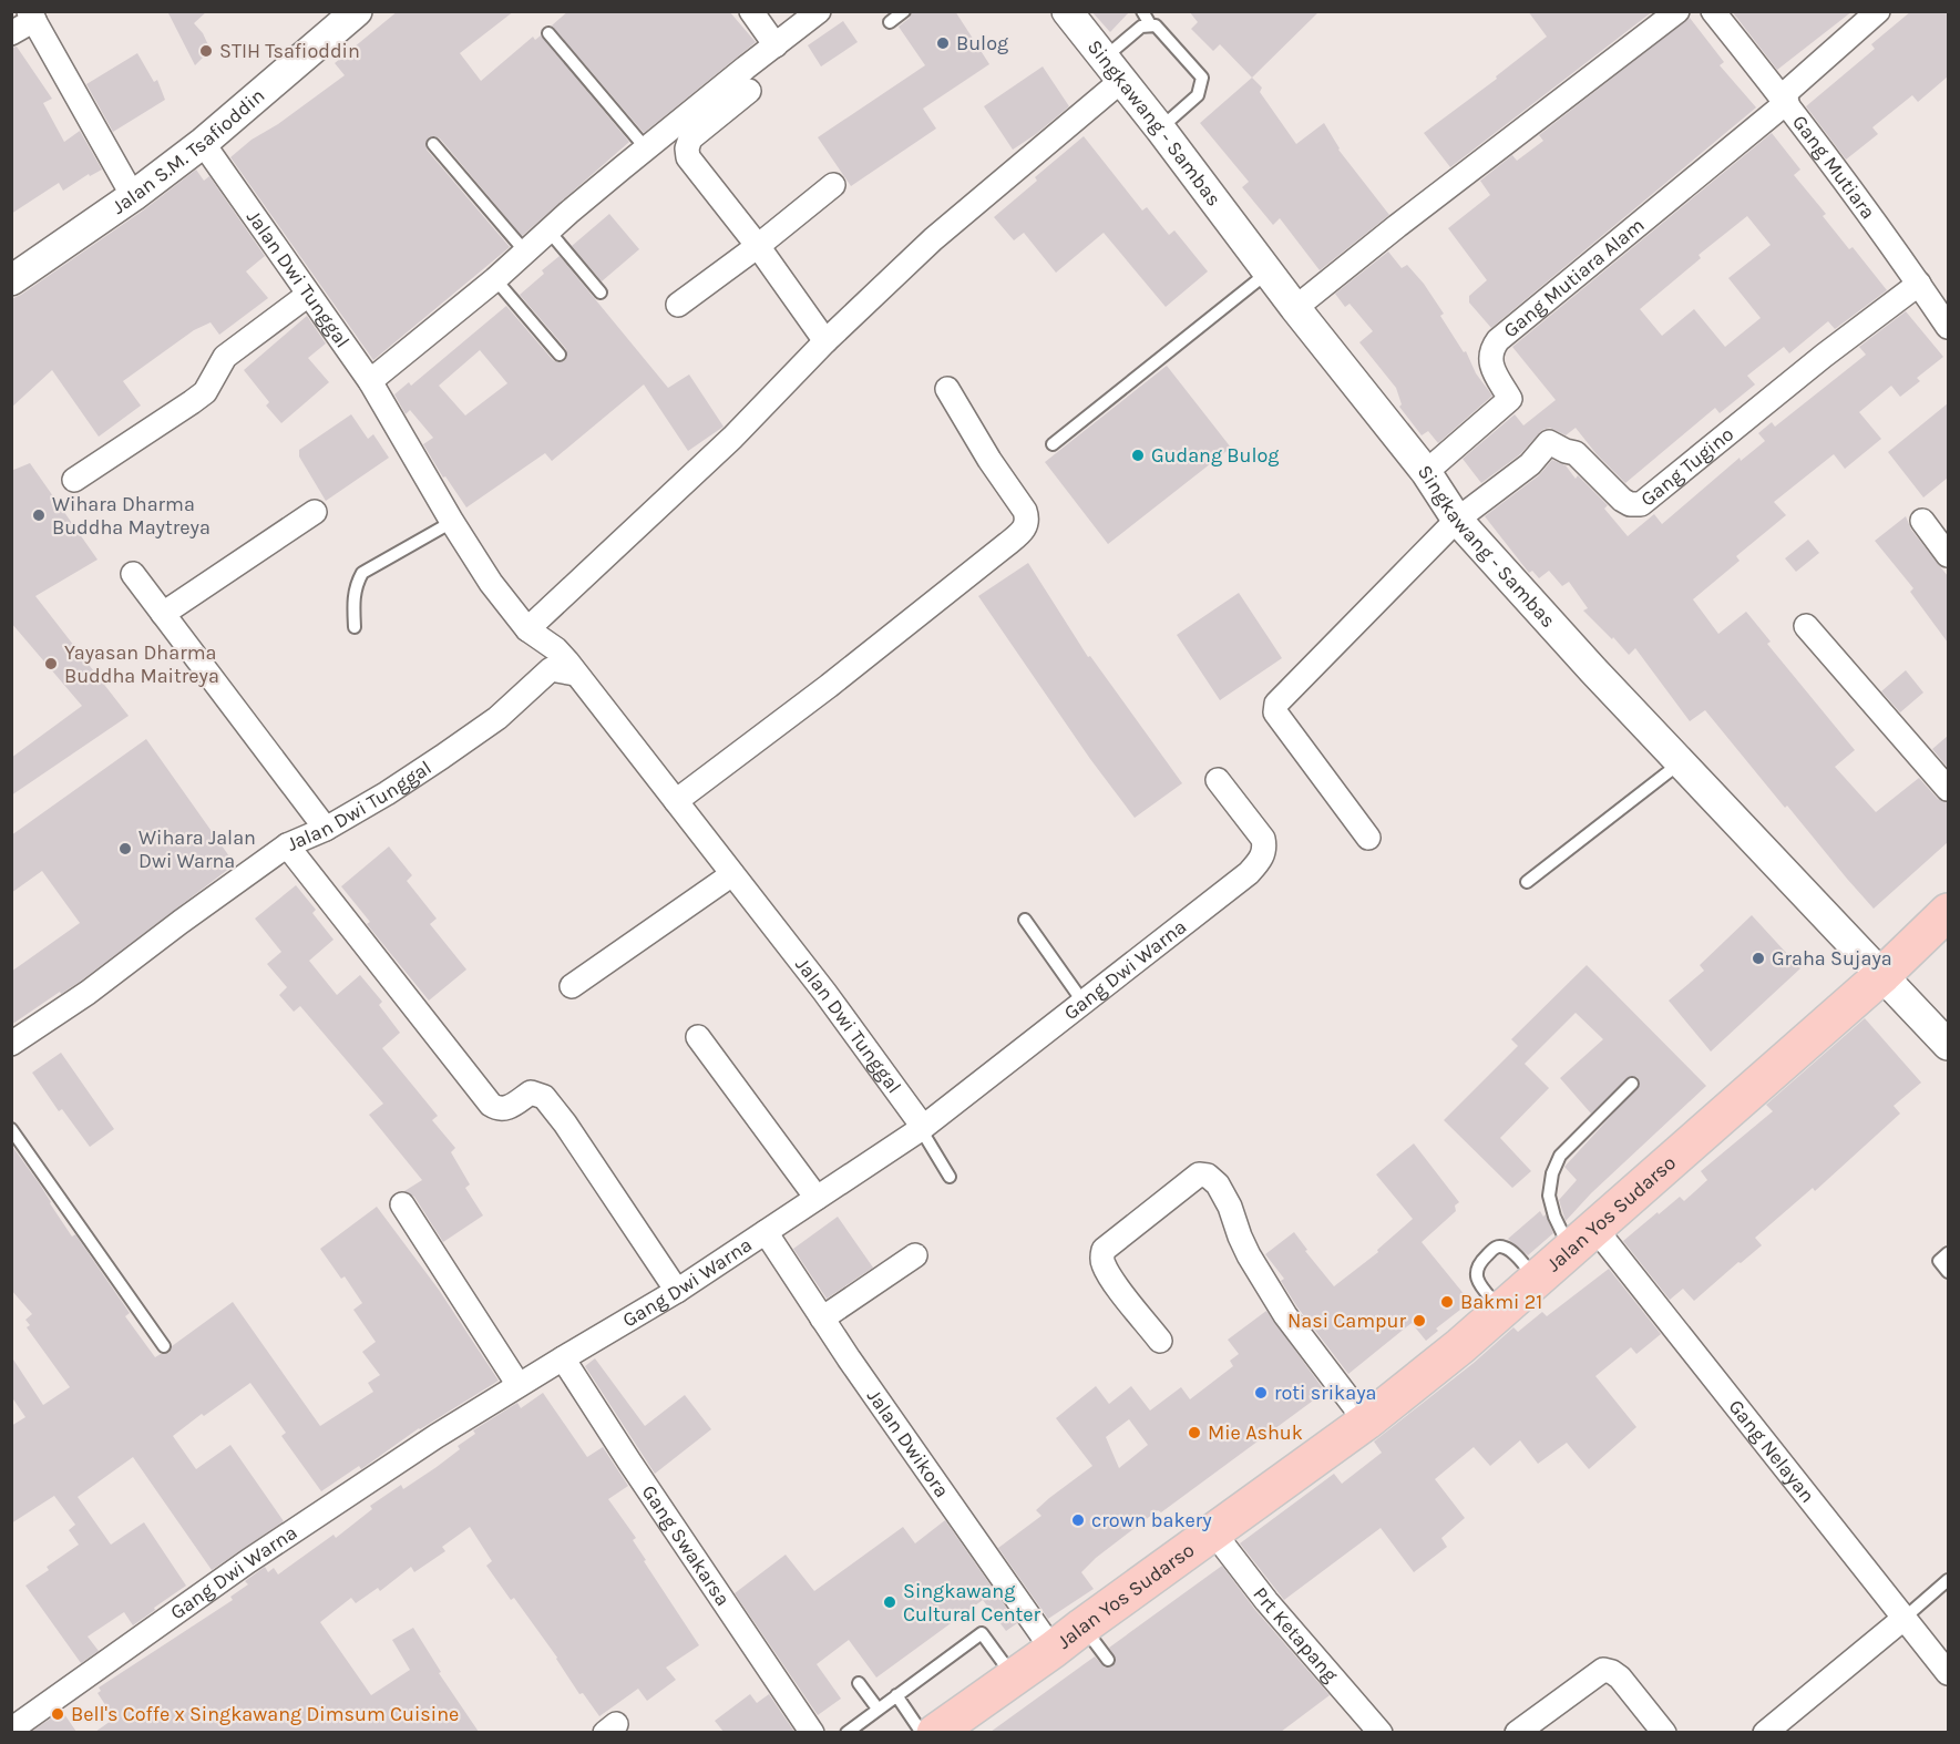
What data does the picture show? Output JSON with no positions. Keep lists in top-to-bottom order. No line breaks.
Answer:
{"streets":{"main road":["Jalan Yos Sudarso"],"street":["Singkawang - Sambas","Jalan S.M. Tsafioddin","Gang Mutiara","Gang Mutiara Alam","Jalan Dwi Tunggal","Gang Tugino","Gang Dwi Warna","Jalan Dwikora","Gang Nelayan","Gang Swakarsa","Prt Ketapang"]},"crossings":[["Singkawang - Sambas","Gang Mutiara Alam"],["Singkawang - Sambas","Gang Tugino"],["Singkawang - Sambas","Jalan Yos Sudarso"],["Jalan S.M. Tsafioddin","Jalan Dwi Tunggal"],["Gang Mutiara","Gang Mutiara Alam"],["Gang Mutiara","Gang Tugino"],["Jalan Dwi Tunggal","Gang Dwi Warna"],["Gang Dwi Warna","Jalan Dwikora"],["Gang Dwi Warna","Gang Swakarsa"],["Jalan Yos Sudarso","Jalan Dwikora"],["Jalan Yos Sudarso","Gang Nelayan"],["Jalan Yos Sudarso","Prt Ketapang"]],"places":["Bulog","STIH Tsafioddin","Gudang Bulog","Wihara Dharma Buddha Maytreya","Yayasan Dharma Buddha Maitreya","Wihara Jalan Dwi Warna","Graha Sujaya","Bakmi 21","Nasi Campur","roti srikaya","Mie Ashuk","crown bakery","Singkawang Cultural Center","Bell's Coffe x Singkawang Dimsum Cuisine"]}
